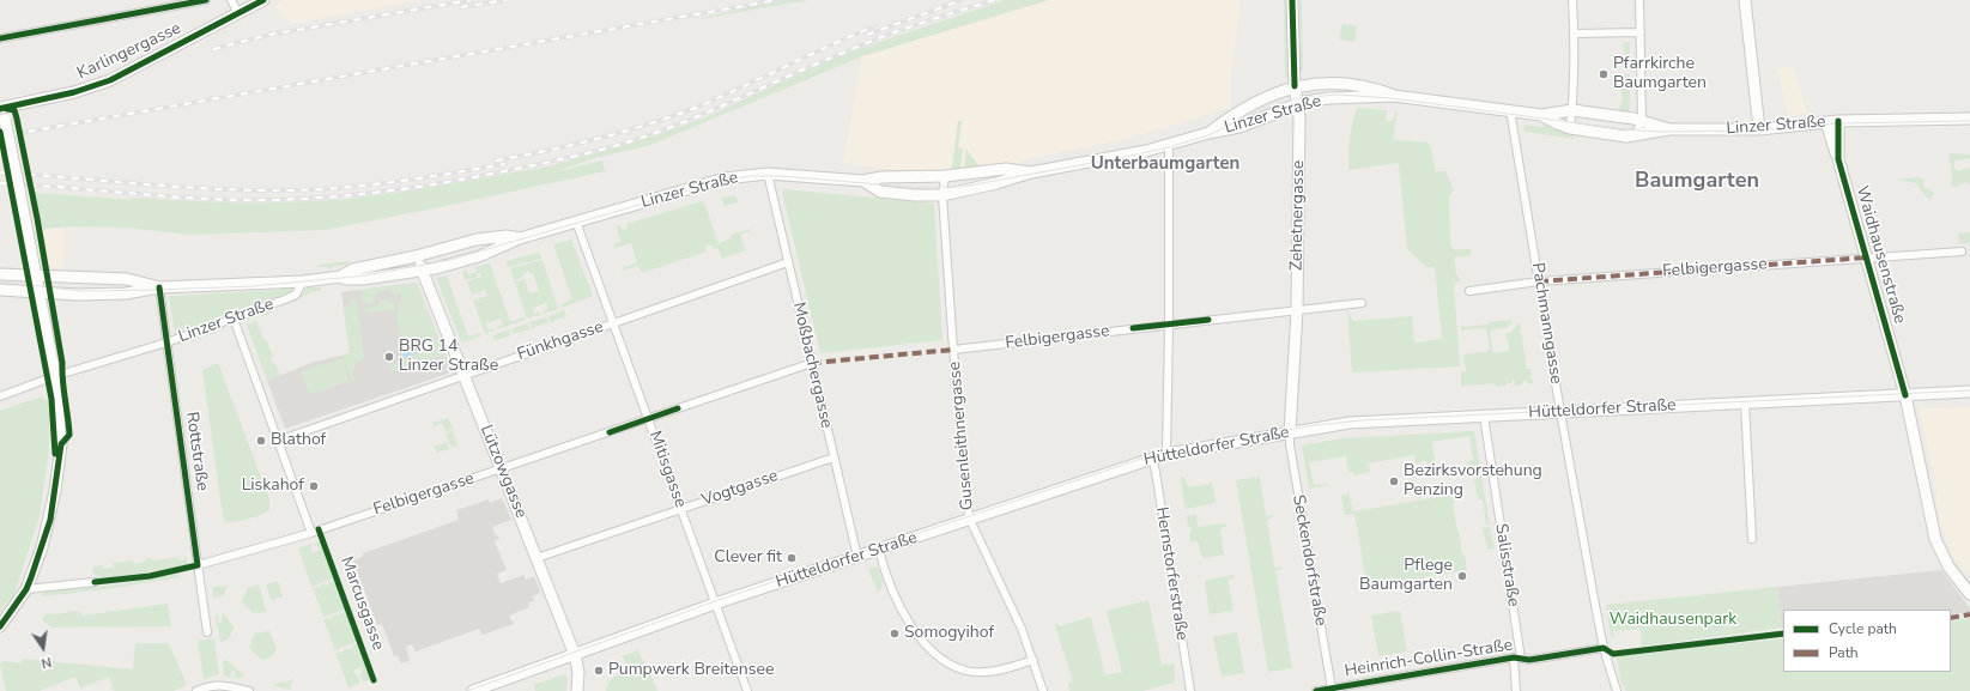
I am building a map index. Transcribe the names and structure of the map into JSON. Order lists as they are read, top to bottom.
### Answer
{
  "streets": {
    "main road": [
      "Karlingergasse",
      "Linzer Straße",
      "Zehetnergasse",
      "Waidhausenstraße",
      "Hütteldorfer Straße",
      "Lützowgasse"
    ],
    "street": [
      "Felbigergasse",
      "Pachmanngasse",
      "Fünkhgasse",
      "Moßbachergasse",
      "Gusenleithnergasse",
      "Rottstraße",
      "Mitisgasse",
      "Vogtgasse",
      "Seckendorfstraße",
      "Salisstraße",
      "Hernstorferstraße",
      "Heinrich-Collin-Straße"
    ],
    "cycle path": ["Marcusgasse"]
  },
  "crossings": [
    ["Linzer Straße", "Zehetnergasse"],
    ["Linzer Straße", "Waidhausenstraße"],
    ["Linzer Straße", "Pachmanngasse"],
    ["Linzer Straße", "Moßbachergasse"],
    ["Linzer Straße", "Gusenleithnergasse"],
    ["Linzer Straße", "Rottstraße"],
    ["Linzer Straße", "Mitisgasse"],
    ["Linzer Straße", "Lützowgasse"],
    ["Zehetnergasse", "Felbigergasse"],
    ["Zehetnergasse", "Hütteldorfer Straße"],
    ["Zehetnergasse", "Seckendorfstraße"],
    ["Waidhausenstraße", "Felbigergasse"],
    ["Waidhausenstraße", "Hütteldorfer Straße"],
    ["Felbigergasse", "Pachmanngasse"],
    ["Felbigergasse", "Moßbachergasse"],
    ["Felbigergasse", "Gusenleithnergasse"],
    ["Felbigergasse", "Rottstraße"],
    ["Felbigergasse", "Mitisgasse"],
    ["Felbigergasse", "Lützowgasse"],
    ["Pachmanngasse", "Hütteldorfer Straße"],
    ["Pachmanngasse", "Heinrich-Collin-Straße"],
    ["Fünkhgasse", "Moßbachergasse"],
    ["Fünkhgasse", "Mitisgasse"],
    ["Fünkhgasse", "Lützowgasse"],
    ["Moßbachergasse", "Hütteldorfer Straße"],
    ["Moßbachergasse", "Vogtgasse"],
    ["Hütteldorfer Straße", "Gusenleithnergasse"],
    ["Hütteldorfer Straße", "Mitisgasse"],
    ["Hütteldorfer Straße", "Lützowgasse"],
    ["Hütteldorfer Straße", "Seckendorfstraße"],
    ["Hütteldorfer Straße", "Salisstraße"],
    ["Hütteldorfer Straße", "Hernstorferstraße"],
    ["Mitisgasse", "Vogtgasse"],
    ["Lützowgasse", "Vogtgasse"],
    ["Seckendorfstraße", "Heinrich-Collin-Straße"],
    ["Salisstraße", "Heinrich-Collin-Straße"]
  ],
  "districts": ["Unterbaumgarten", "Baumgarten"],
  "parks": ["Waidhausenpark"],
  "places": [
    "Pfarrkirche Baumgarten",
    "BRG 14 Linzer Straße",
    "Blathof",
    "Bezirksvorstehung Penzing",
    "Liskahof",
    "Clever fit",
    "Pflege Baumgarten",
    "Somogyihof",
    "Pumpwerk Breitensee"
  ],
  "legend": ["Cycle path", "Path"],
  "north": "bottom"
}
